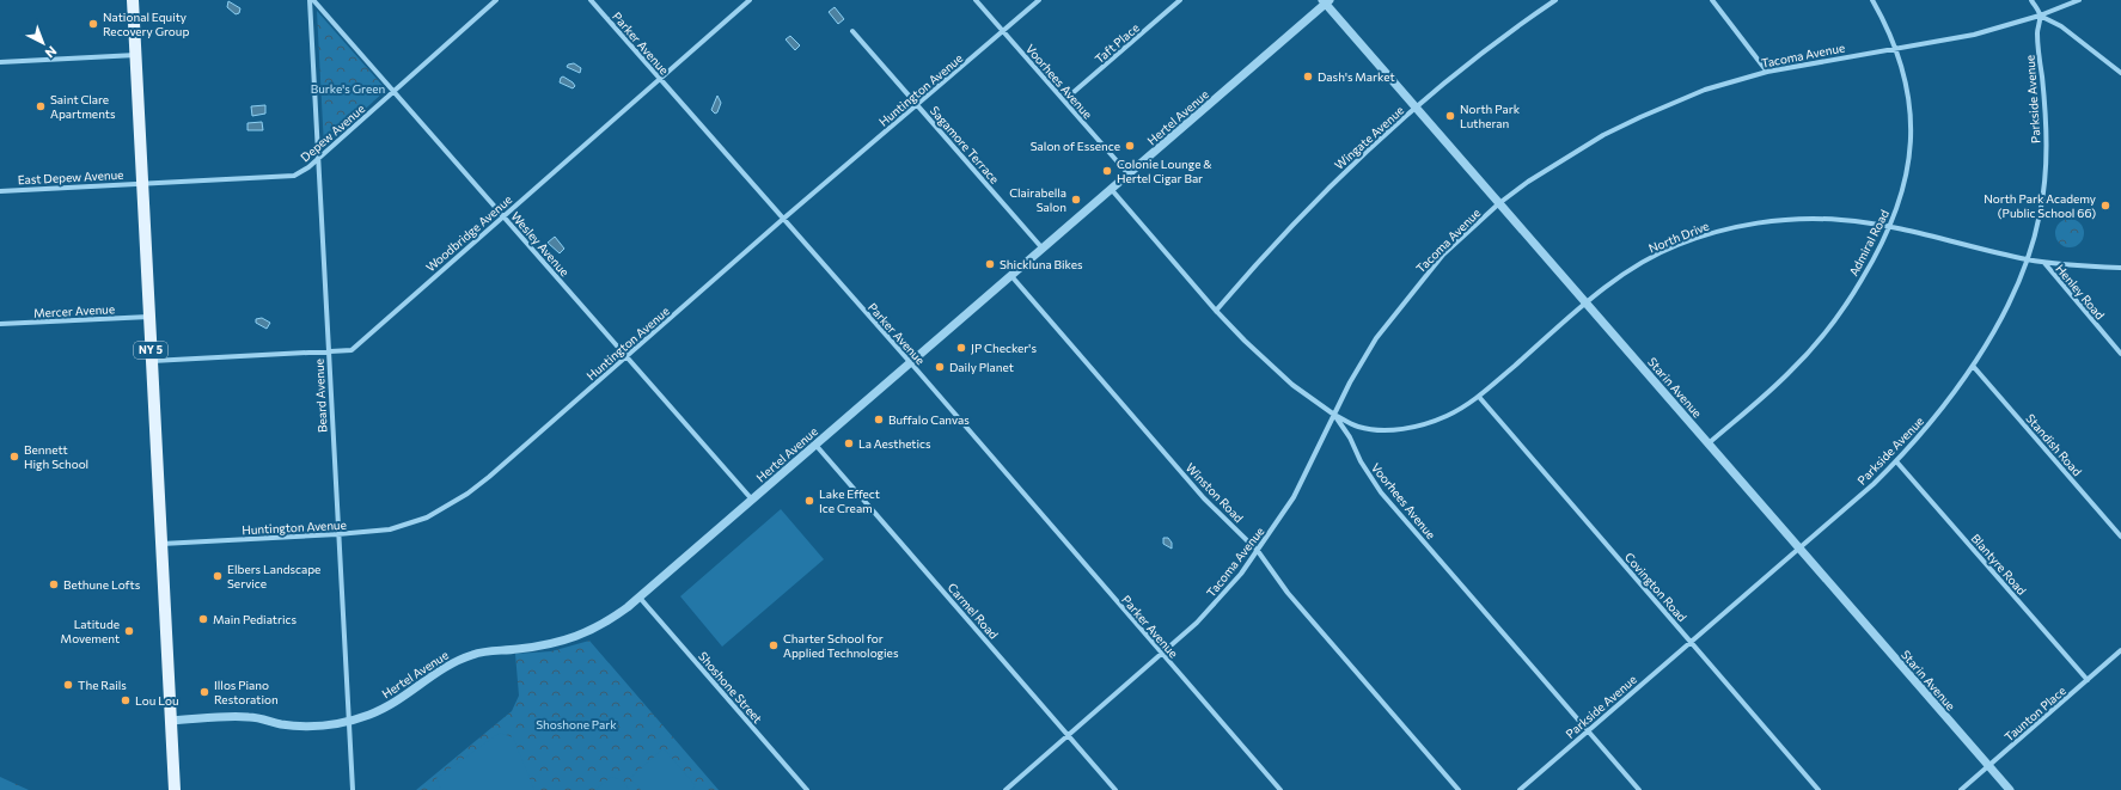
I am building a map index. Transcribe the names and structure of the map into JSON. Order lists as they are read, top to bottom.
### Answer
{
  "streets": {
    "main road": ["NY 5"],
    "street": [
      "Parker Avenue",
      "Taft Place",
      "Tacoma Avenue",
      "Voorhees Avenue",
      "Huntington Avenue",
      "Parkside Avenue",
      "Hertel Avenue",
      "Depew Avenue",
      "Wingate Avenue",
      "Sagamore Terrace",
      "East Depew Avenue",
      "Woodbridge Avenue",
      "North Drive",
      "Admiral Road",
      "Wesley Avenue",
      "Henley Road",
      "Mercer Avenue",
      "Starin Avenue",
      "Beard Avenue",
      "Standish Road",
      "Winston Road",
      "Blantyre Road",
      "Covington Road",
      "Carmel Road",
      "Shoshone Street",
      "Taunton Place"
    ]
  },
  "crossings": [
    ["Parker Avenue", "Tacoma Avenue"],
    ["Parker Avenue", "Huntington Avenue"],
    ["Parker Avenue", "Hertel Avenue"],
    ["Parker Avenue", "Woodbridge Avenue"],
    ["Taft Place", "Voorhees Avenue"],
    ["Tacoma Avenue", "Voorhees Avenue"],
    ["Tacoma Avenue", "Parkside Avenue"],
    ["Tacoma Avenue", "North Drive"],
    ["Tacoma Avenue", "Admiral Road"],
    ["Tacoma Avenue", "Starin Avenue"],
    ["Tacoma Avenue", "Winston Road"],
    ["Tacoma Avenue", "Carmel Road"],
    ["Voorhees Avenue", "Huntington Avenue"],
    ["Voorhees Avenue", "Parkside Avenue"],
    ["Voorhees Avenue", "Hertel Avenue"],
    ["Voorhees Avenue", "Wingate Avenue"],
    ["Voorhees Avenue", "North Drive"],
    ["Huntington Avenue", "Sagamore Terrace"],
    ["Huntington Avenue", "Wesley Avenue"],
    ["Huntington Avenue", "NY 5"],
    ["Huntington Avenue", "Beard Avenue"],
    ["Parkside Avenue", "North Drive"],
    ["Parkside Avenue", "Starin Avenue"],
    ["Parkside Avenue", "Standish Road"],
    ["Parkside Avenue", "Blantyre Road"],
    ["Parkside Avenue", "Covington Road"],
    ["Hertel Avenue", "Sagamore Terrace"],
    ["Hertel Avenue", "Wesley Avenue"],
    ["Hertel Avenue", "NY 5"],
    ["Hertel Avenue", "Starin Avenue"],
    ["Hertel Avenue", "Beard Avenue"],
    ["Hertel Avenue", "Winston Road"],
    ["Hertel Avenue", "Carmel Road"],
    ["Hertel Avenue", "Shoshone Street"],
    ["Depew Avenue", "East Depew Avenue"],
    ["Depew Avenue", "Wesley Avenue"],
    ["Depew Avenue", "NY 5"],
    ["Depew Avenue", "Beard Avenue"],
    ["Wingate Avenue", "Starin Avenue"],
    ["East Depew Avenue", "NY 5"],
    ["Woodbridge Avenue", "Wesley Avenue"],
    ["Woodbridge Avenue", "NY 5"],
    ["Woodbridge Avenue", "Beard Avenue"],
    ["North Drive", "Admiral Road"],
    ["North Drive", "Henley Road"],
    ["North Drive", "Starin Avenue"],
    ["North Drive", "Covington Road"],
    ["Admiral Road", "Starin Avenue"],
    ["Mercer Avenue", "NY 5"],
    ["Starin Avenue", "Taunton Place"],
    ["Blantyre Road", "Taunton Place"]
  ],
  "parks": ["Burke's Green", "Shoshone Park"],
  "places": [
    "National Equity Recovery Group",
    "Dash's Market",
    "Saint Clare Apartments",
    "North Park Lutheran",
    "Salon of Essence",
    "Colonie Lounge & Hertel Cigar Bar",
    "Clairabella Salon",
    "North Park Academy (Public School 66)",
    "Shickluna Bikes",
    "JP Checker's",
    "Daily Planet",
    "Buffalo Canvas",
    "La Aesthetics",
    "Bennett High School",
    "Lake Effect Ice Cream",
    "Elbers Landscape Service",
    "Bethune Lofts",
    "Main Pediatrics",
    "Latitude Movement",
    "Charter School for Applied Technologies",
    "The Rails",
    "Illos Piano Restoration",
    "Lou Lou"
  ],
  "north": "bottom right"
}
